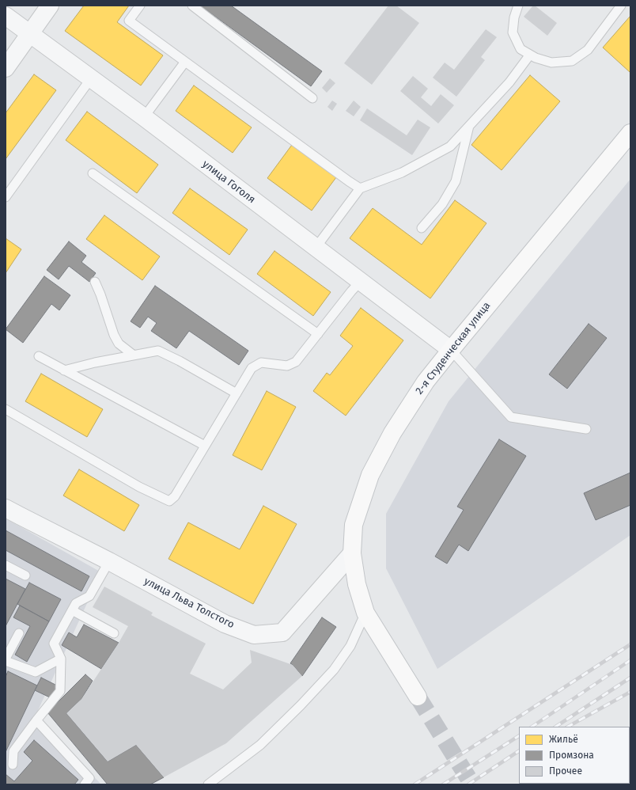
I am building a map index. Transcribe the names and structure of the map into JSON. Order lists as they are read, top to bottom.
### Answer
{
  "streets": {
    "main road": ["2-я Студенческая улица"],
    "street": ["улица Гоголя", "улица Льва Толстого"]
  },
  "crossings": [
    ["улица Гоголя", "2-я Студенческая улица"],
    ["2-я Студенческая улица", "улица Льва Толстого"]
  ],
  "legend": ["Жильё", "Промзона", "Прочее"]
}
